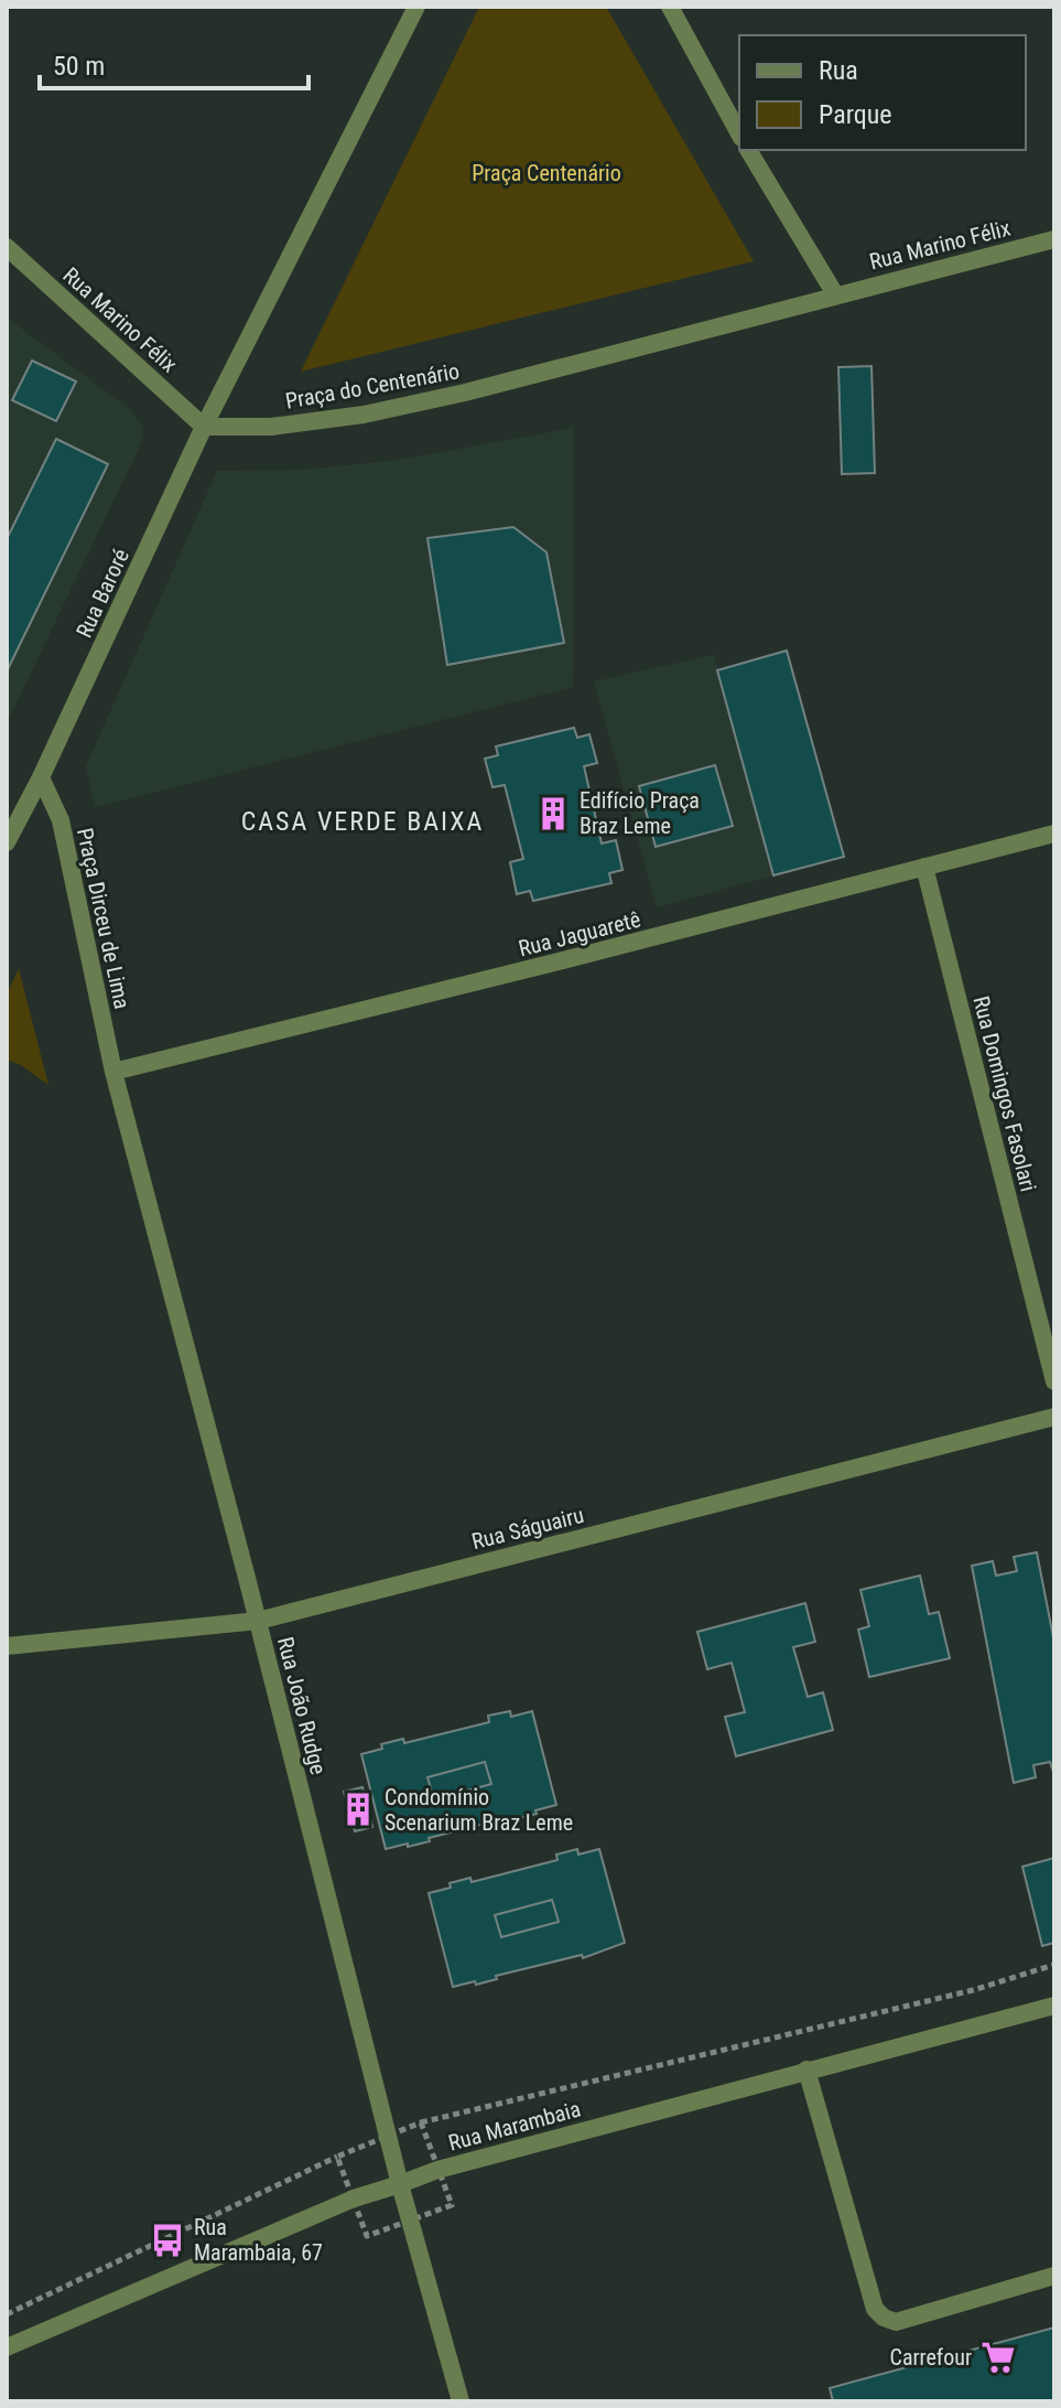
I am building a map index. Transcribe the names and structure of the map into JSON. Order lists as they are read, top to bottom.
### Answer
{
  "streets": {
    "street": [
      "Rua Marino Félix",
      "Praça do Centenário",
      "Rua Baroré",
      "Praça Dirceu de Lima",
      "Rua Jaguaretê",
      "Rua Domingos Fasolari",
      "Rua Ságuairu",
      "Rua João Rudge",
      "Rua Marambaia"
    ]
  },
  "crossings": [
    ["Rua Marino Félix", "Praça do Centenário"],
    ["Rua Marino Félix", "Rua Baroré"],
    ["Praça do Centenário", "Rua Baroré"],
    ["Rua Baroré", "Praça Dirceu de Lima"],
    ["Praça Dirceu de Lima", "Rua Jaguaretê"],
    ["Praça Dirceu de Lima", "Rua João Rudge"],
    ["Rua Jaguaretê", "Rua Domingos Fasolari"],
    ["Rua Jaguaretê", "Rua João Rudge"],
    ["Rua Ságuairu", "Rua João Rudge"],
    ["Rua João Rudge", "Rua Marambaia"]
  ],
  "districts": ["CASA VERDE BAIXA"],
  "parks": ["Praça Centenário"],
  "places": {
    "building": ["Edifício Praça Braz Leme", "Condomínio Scenarium Braz Leme"],
    "bus stop": ["Rua Marambaia, 67"],
    "supermarket": ["Carrefour"]
  },
  "legend": ["Rua", "Parque"],
  "scale_bar": "50 m"
}
